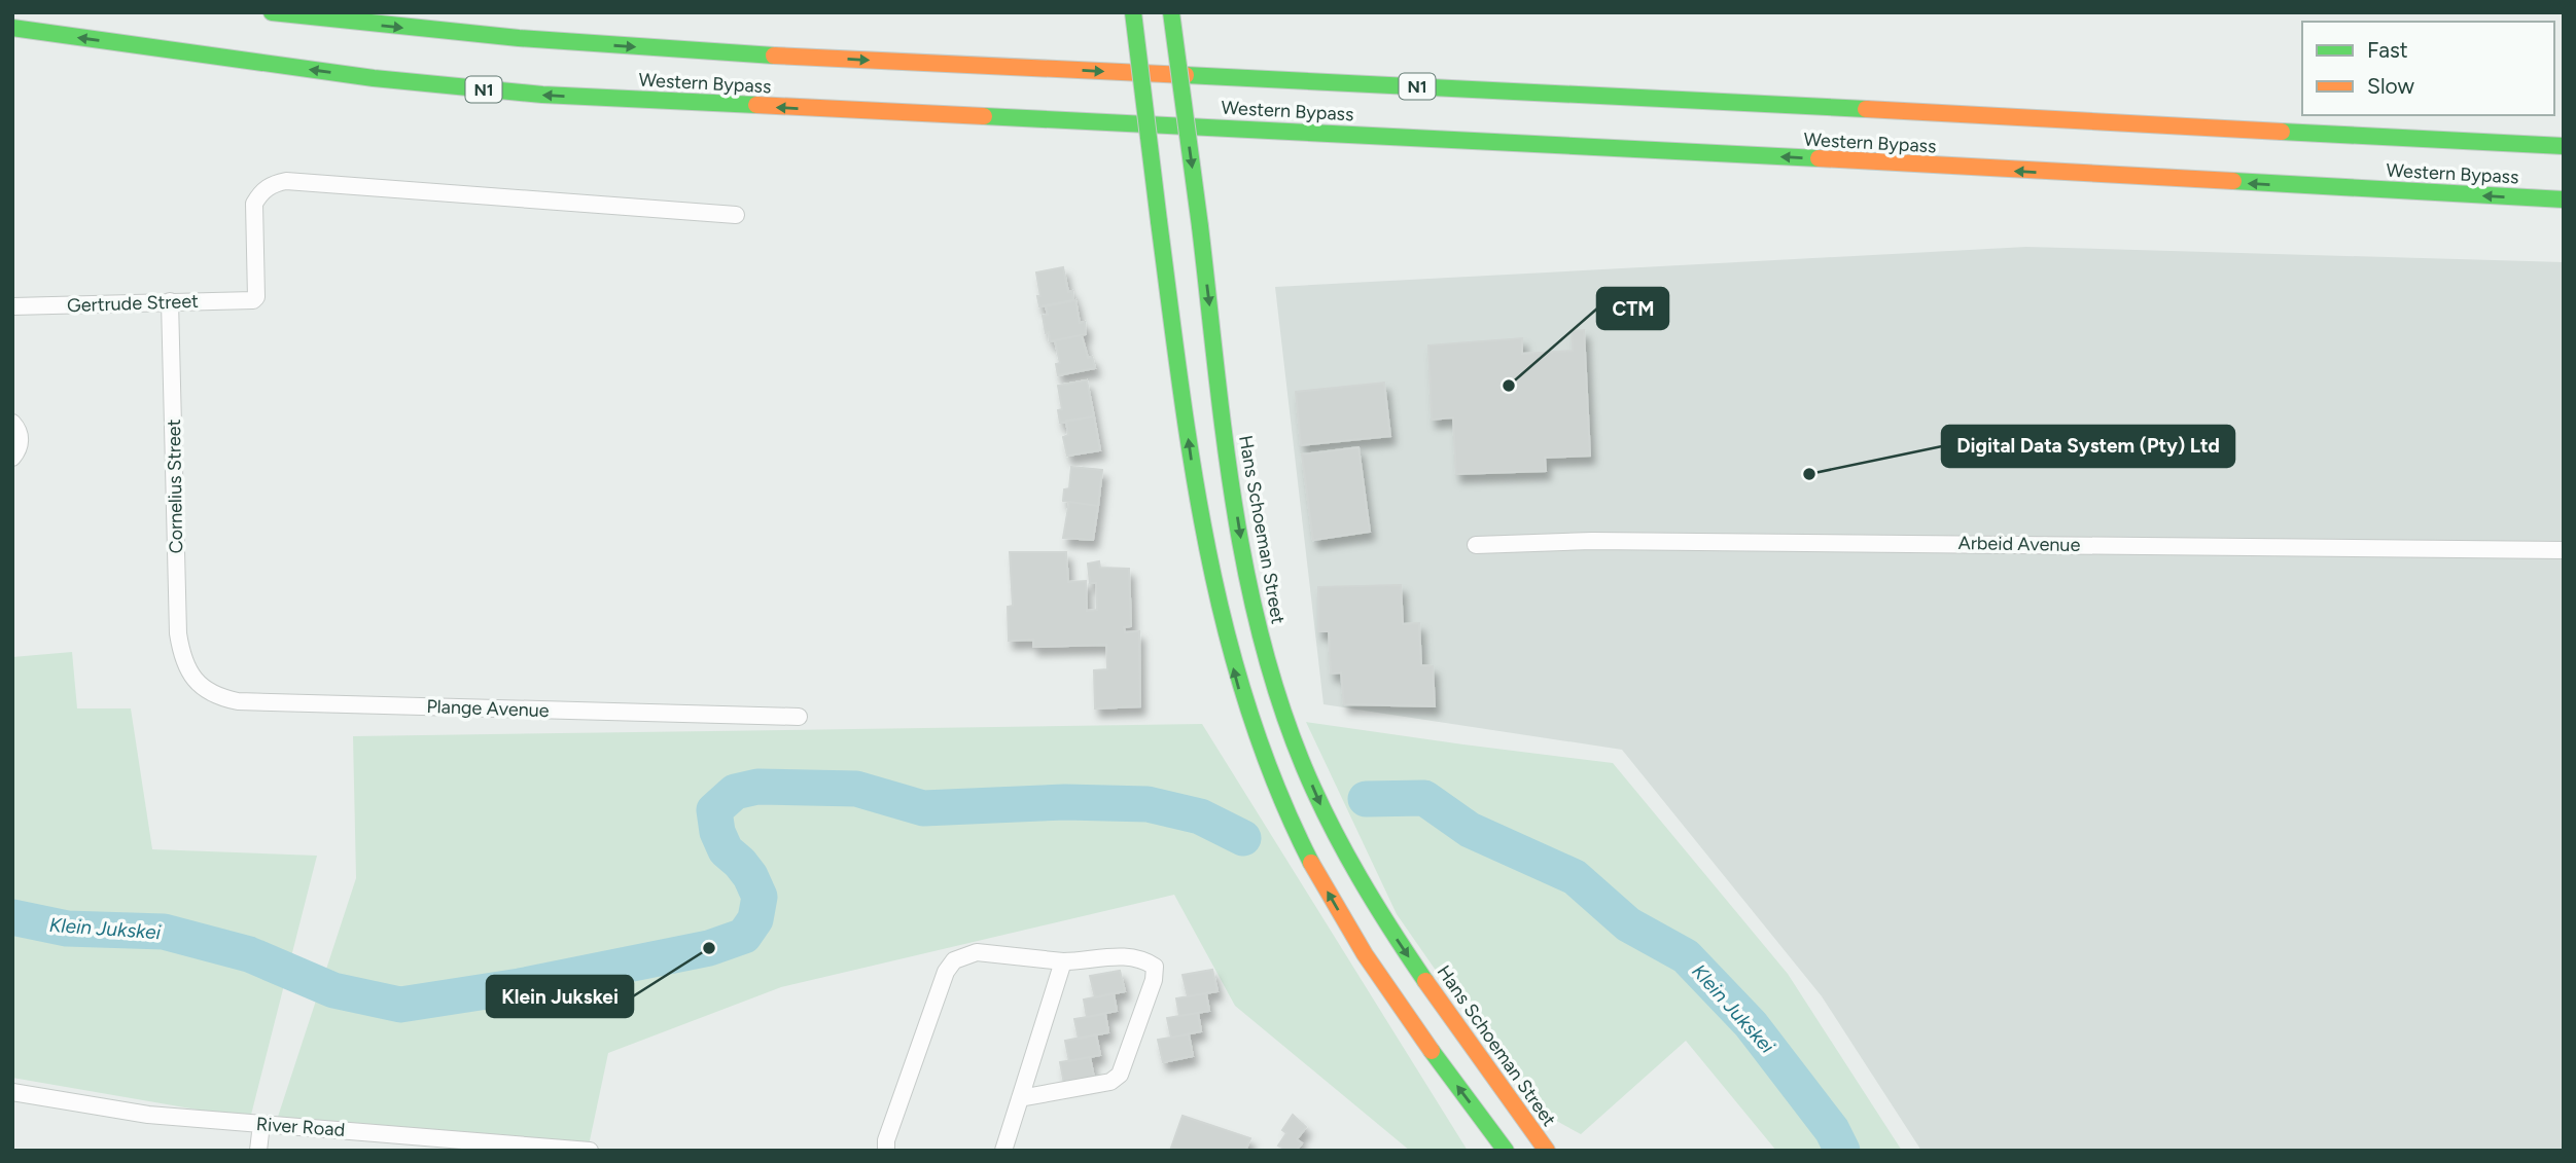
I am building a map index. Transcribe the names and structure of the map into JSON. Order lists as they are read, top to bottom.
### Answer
{
  "streets": {
    "main road": ["Western Bypass", "N1", "Hans Schoeman Street"],
    "street": [
      "Gertrude Street",
      "Cornelius Street",
      "Arbeid Avenue",
      "Plange Avenue",
      "River Road"
    ]
  },
  "crossings": [
    ["Gertrude Street", "Cornelius Street"],
    ["Cornelius Street", "Plange Avenue"]
  ],
  "water": ["Klein Jukskei"],
  "places": ["CTM", "Digital Data System (Pty) Ltd", "Klein Jukskei"],
  "legend": ["Fast", "Slow"]
}
